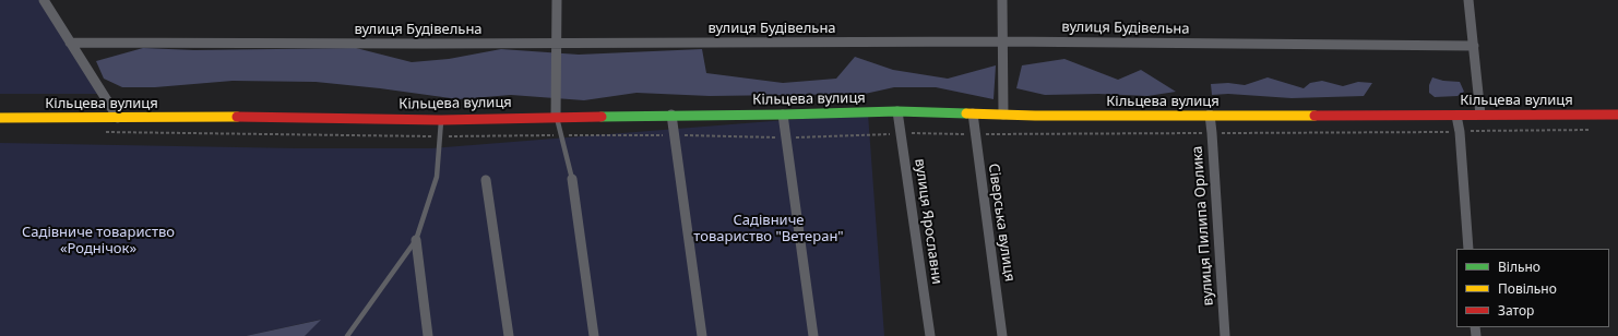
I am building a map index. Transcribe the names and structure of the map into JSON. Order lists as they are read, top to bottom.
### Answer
{
  "streets": {
    "main road": ["Кільцева вулиця"],
    "street": [
      "вулиця Будівельна",
      "вулиця Ярославни",
      "Сіверська вулиця",
      "вулиця Пилипа Орлика"
    ]
  },
  "crossings": [
    ["Кільцева вулиця", "вулиця Ярославни"],
    ["Кільцева вулиця", "Сіверська вулиця"],
    ["Кільцева вулиця", "вулиця Пилипа Орлика"]
  ],
  "parks": ["Садівниче товариство \"Ветеран\"", "Садівниче товариство «Роднічок»"],
  "legend": ["Вільно", "Повільно", "Затор"]
}
